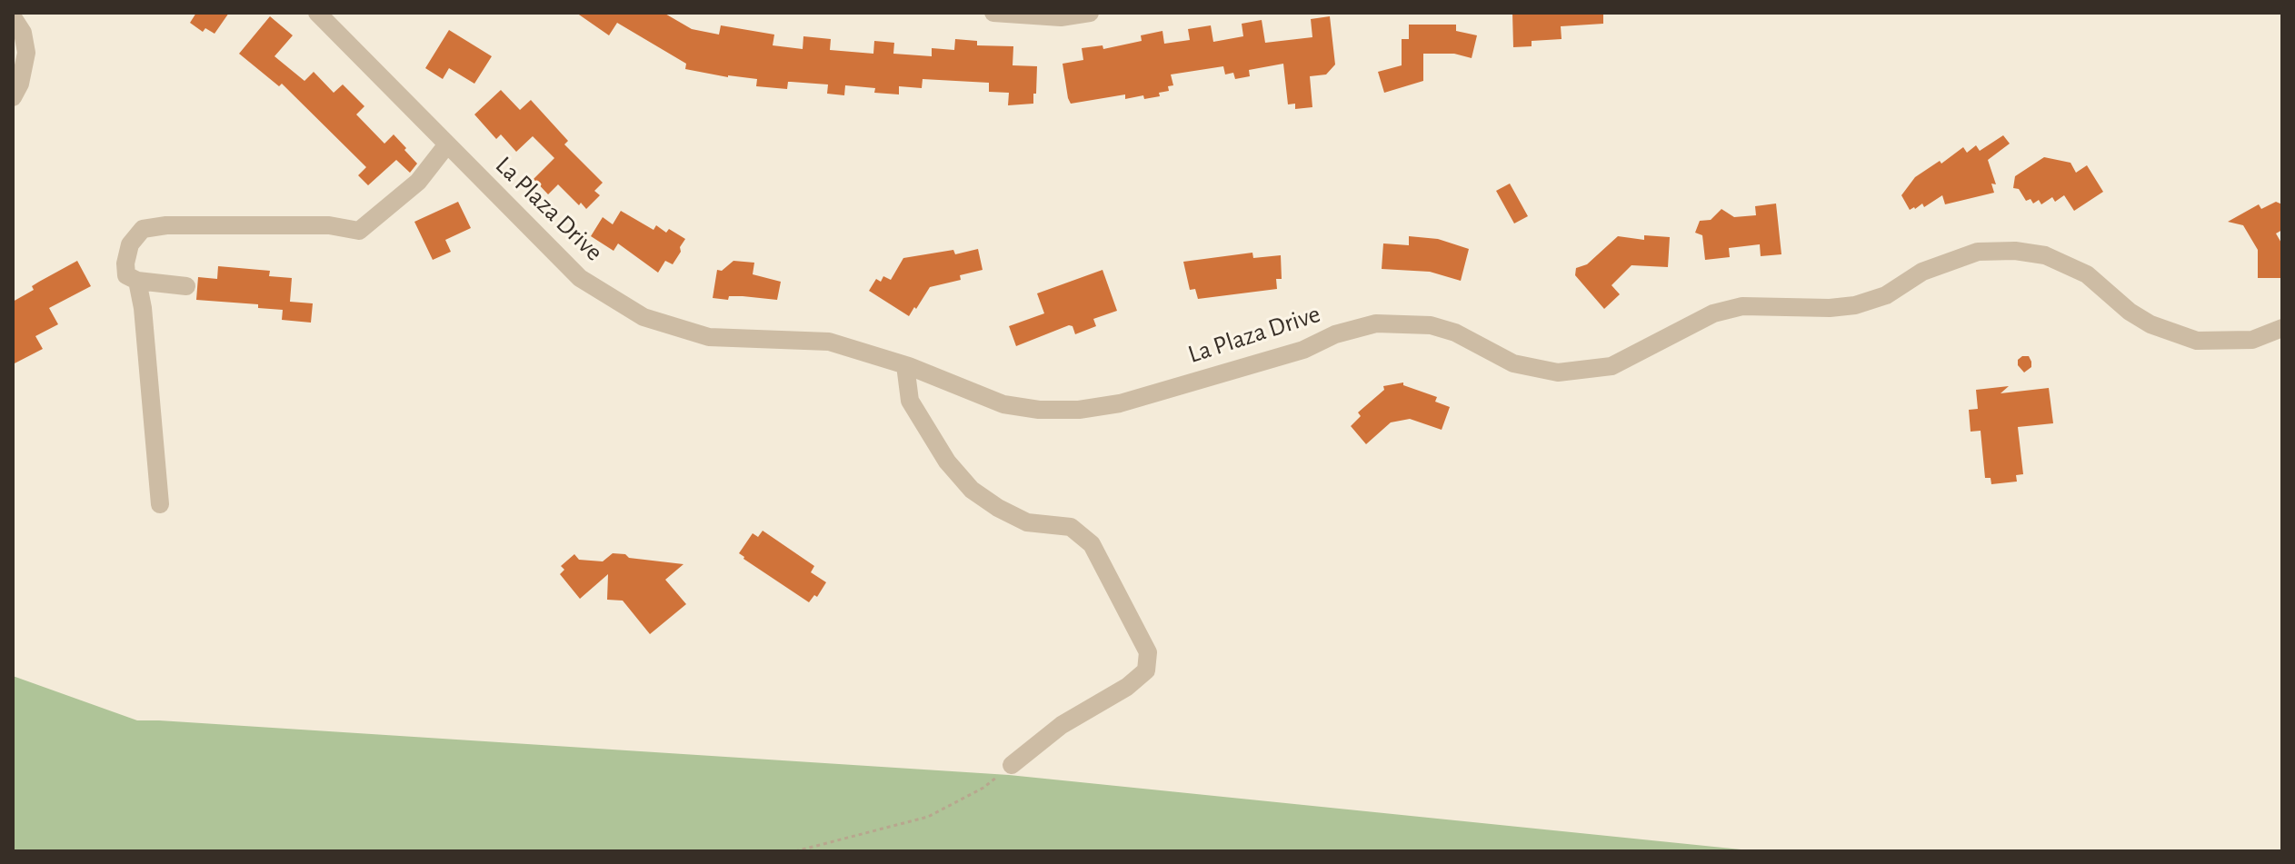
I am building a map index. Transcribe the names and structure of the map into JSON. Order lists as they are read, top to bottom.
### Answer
{
  "streets": {
    "street": ["La Plaza Drive"]
  }
}
